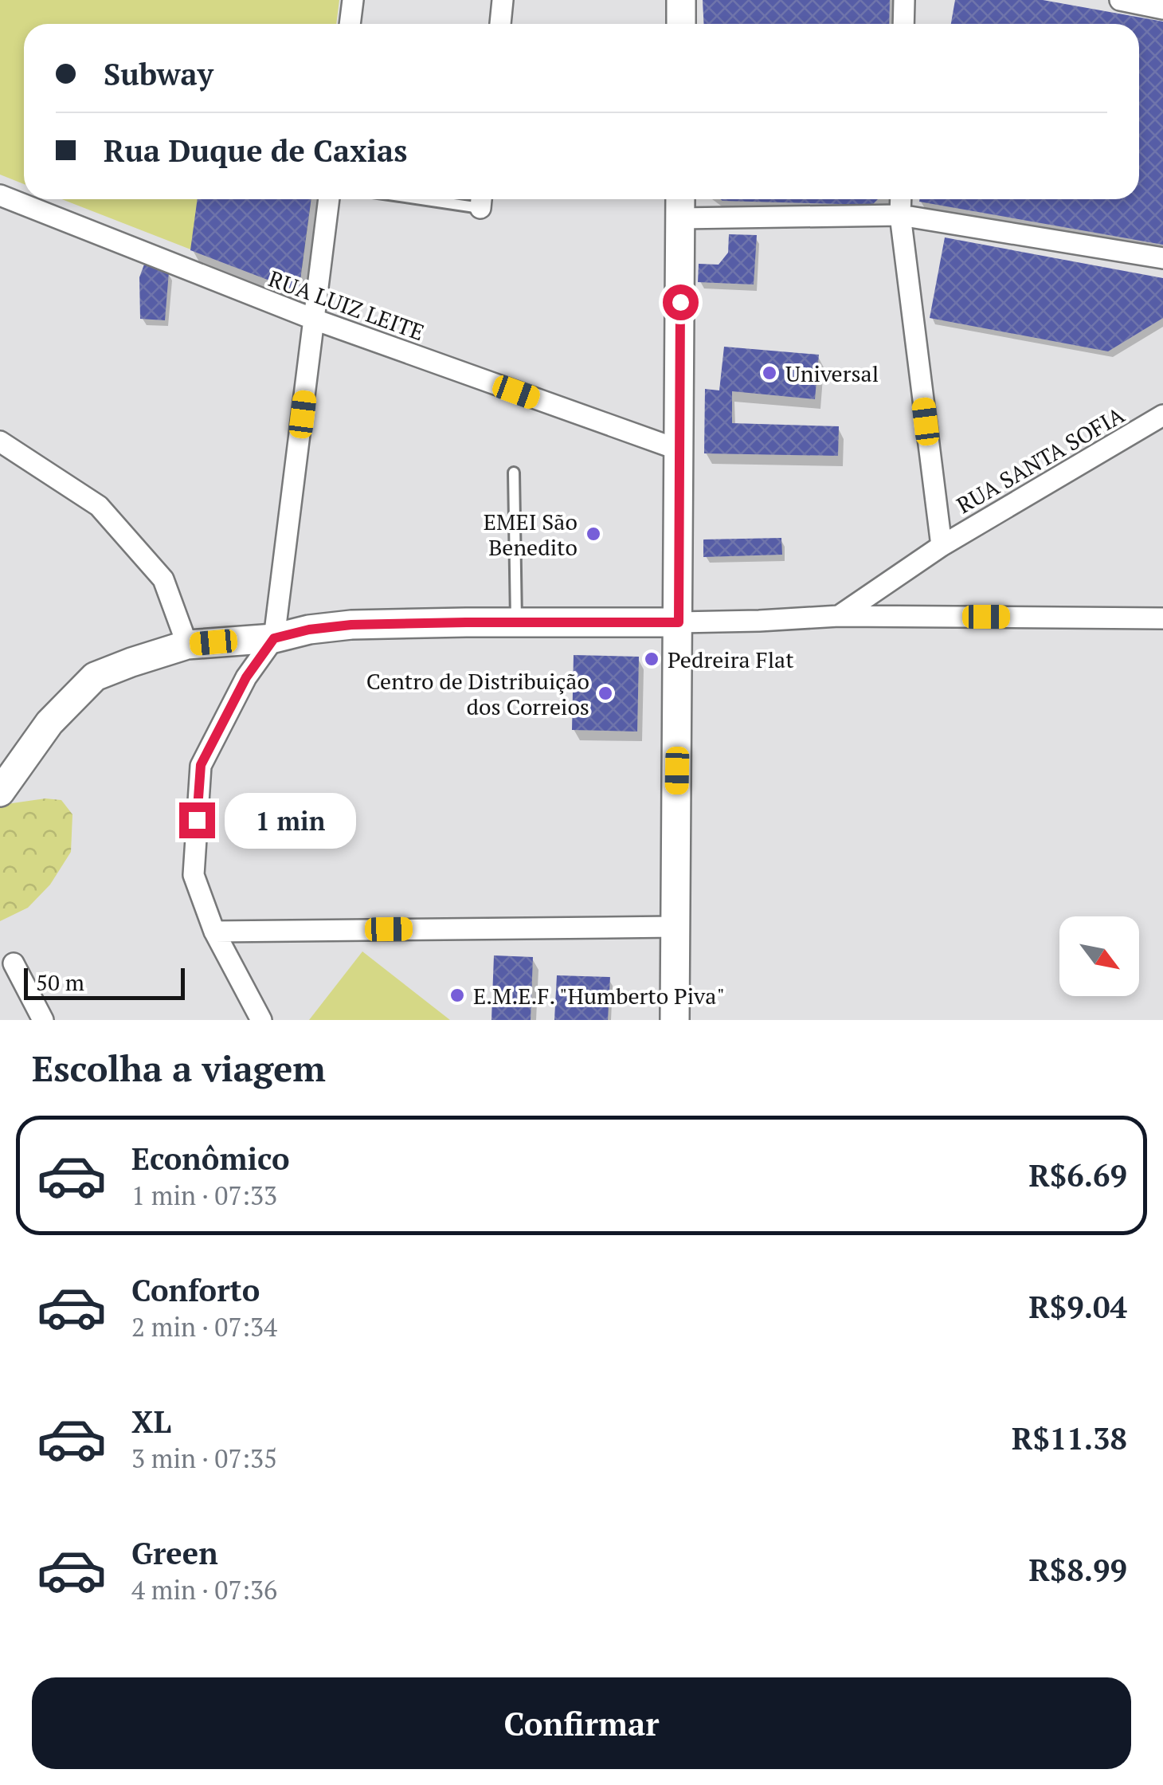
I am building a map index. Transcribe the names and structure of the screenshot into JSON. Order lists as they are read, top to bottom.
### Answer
{
  "streets": {
    "street": ["RUA LUIZ LEITE", "RUA SANTA SOFIA"]
  },
  "places": [
    "Universal",
    "EMEI São Benedito",
    "Pedreira Flat",
    "Centro de Distribuição dos Correios",
    "E.M.E.F. \"Humberto Piva\""
  ],
  "scale_bar": "50 m",
  "north": "bottom right",
  "page": {
    "banner": ["Subway", "Rua Duque de Caxias"],
    "bubble": "1 min",
    "scale": "50 m",
    "heading": "Escolha a viagem",
    "list": [
      {
        "name": "Econômico",
        "note": "1 min · 07:33",
        "value": "R$6.69"
      },
      {
        "name": "Conforto",
        "note": "2 min · 07:34",
        "value": "R$9.04"
      },
      {
        "name": "XL",
        "note": "3 min · 07:35",
        "value": "R$11.38"
      },
      {
        "name": "Green",
        "note": "4 min · 07:36",
        "value": "R$8.99"
      }
    ],
    "buttons": "Confirmar"
  }
}
